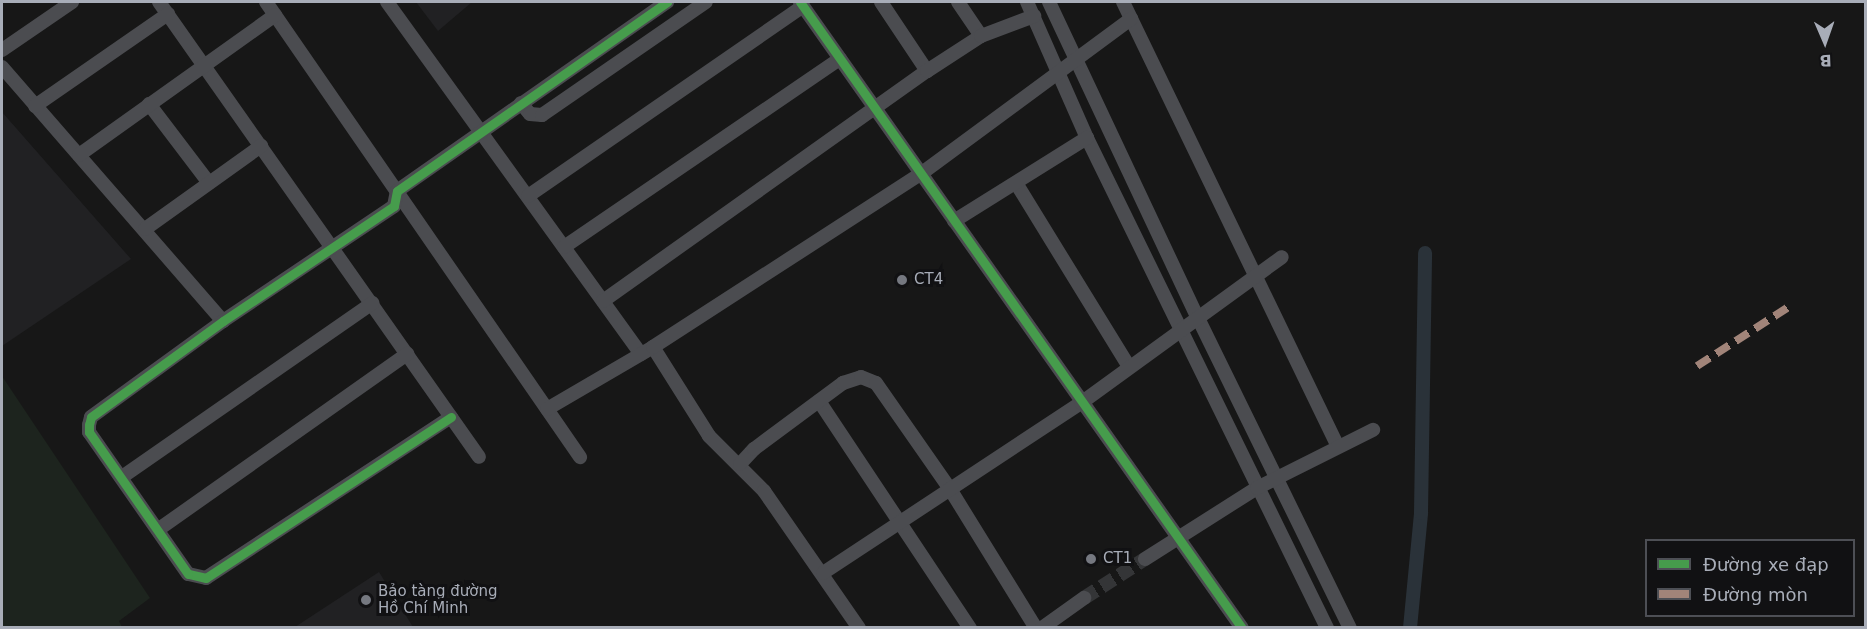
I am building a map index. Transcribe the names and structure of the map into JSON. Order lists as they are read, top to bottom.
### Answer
{
  "places": ["CT4", "CT1", "Bảo tàng đường Hồ Chí Minh"],
  "legend": ["Đường xe đạp", "Đường mòn"],
  "north": "bottom"
}
